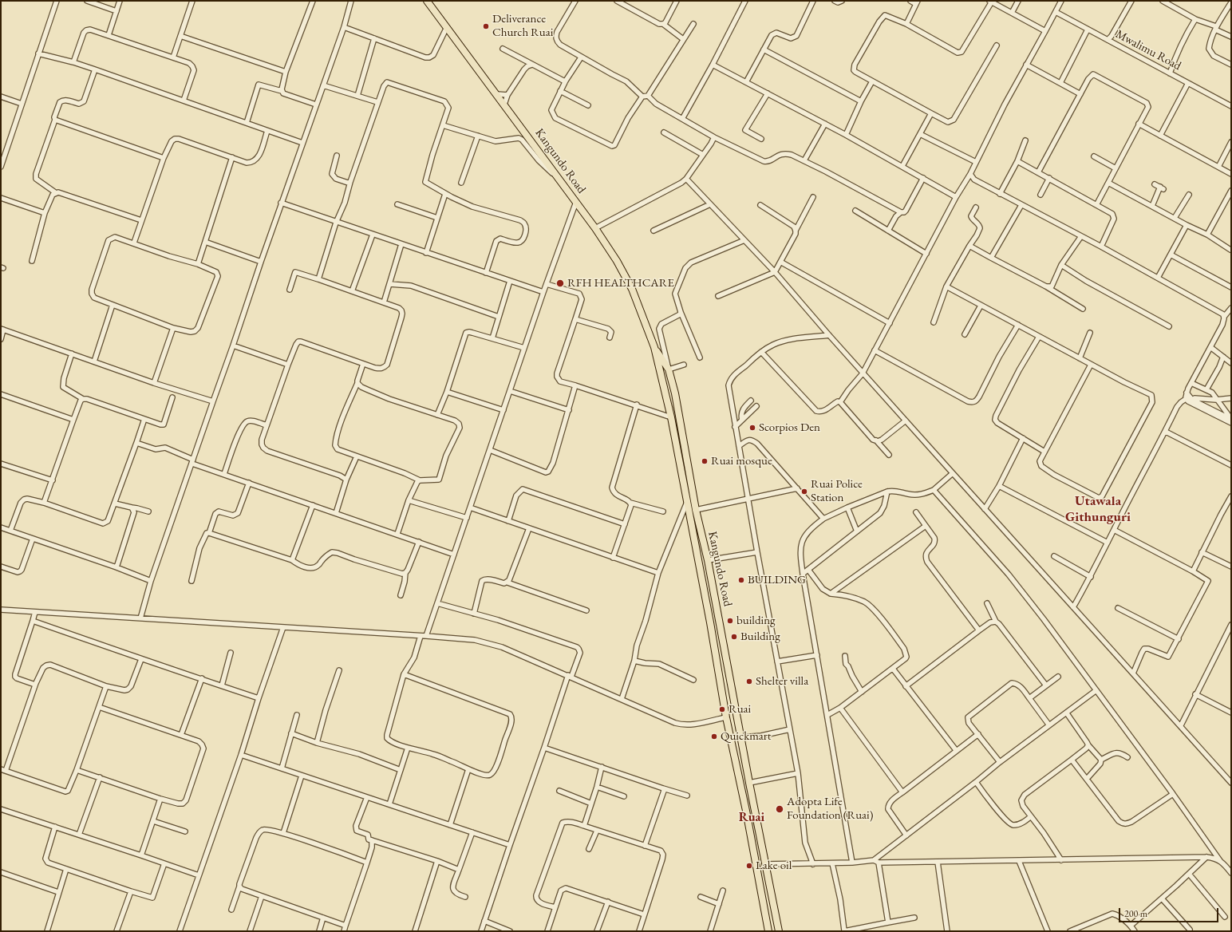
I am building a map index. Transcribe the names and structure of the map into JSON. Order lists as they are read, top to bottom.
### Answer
{
  "streets": {
    "highway": ["Kangundo Road"],
    "street": ["Mwalimu Road"]
  },
  "districts": ["Utawala Githunguri", "Ruai"],
  "places": [
    "Deliverance Church Ruai",
    "RFH HEALTHCARE",
    "Scorpios Den",
    "Ruai mosque",
    "Ruai Police Station",
    "BUILDING",
    "building",
    "Building",
    "Shelter villa",
    "Ruai",
    "Quickmart",
    "Adopta Life Foundation (Ruai)",
    "Lake oil"
  ],
  "scale_bar": "200 m"
}
